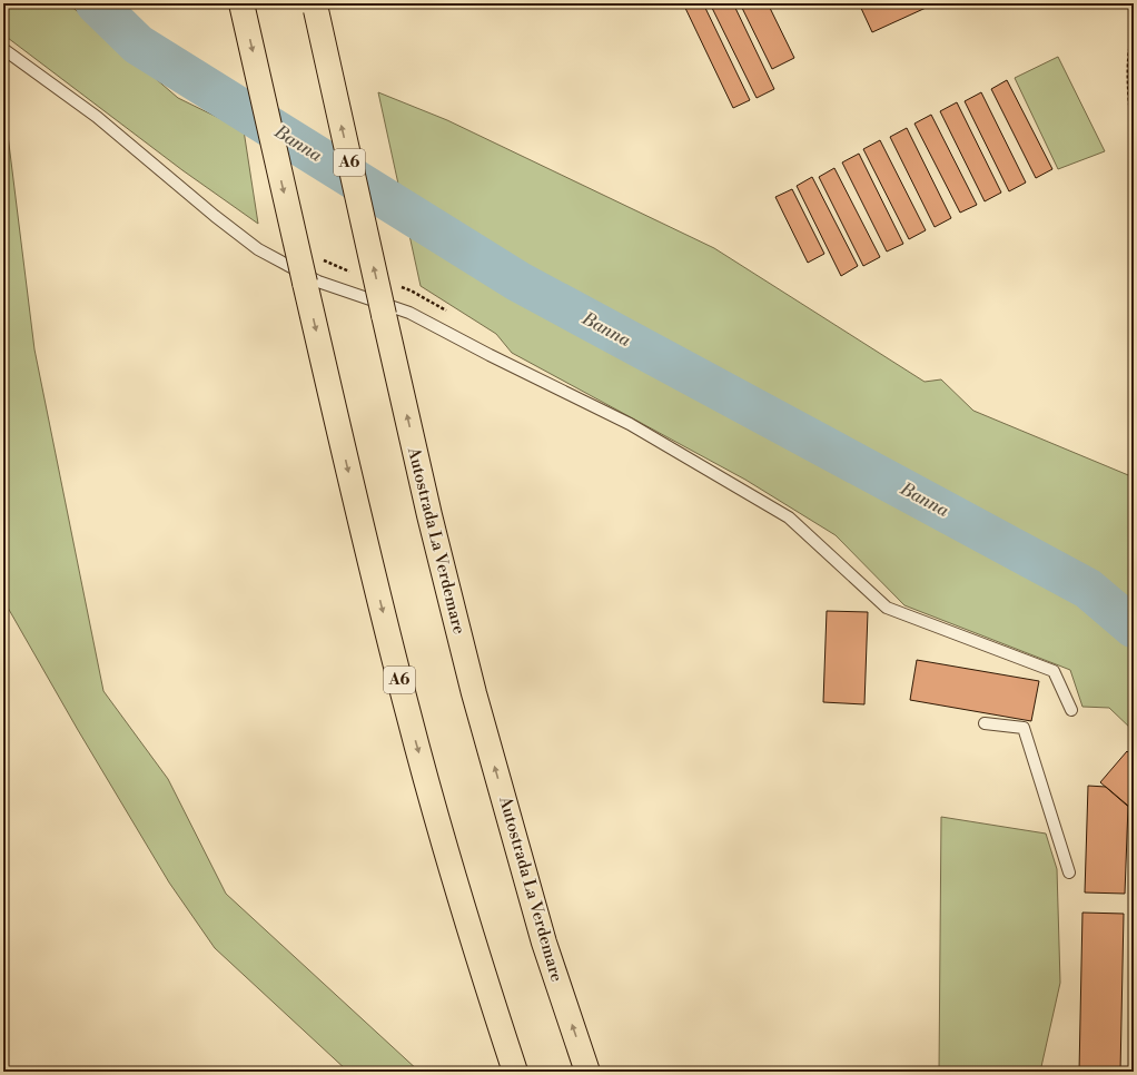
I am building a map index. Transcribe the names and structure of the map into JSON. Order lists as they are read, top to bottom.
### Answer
{
  "streets": {
    "highway": ["A6", "Autostrada La Verdemare"]
  },
  "water": ["Banna"]
}
